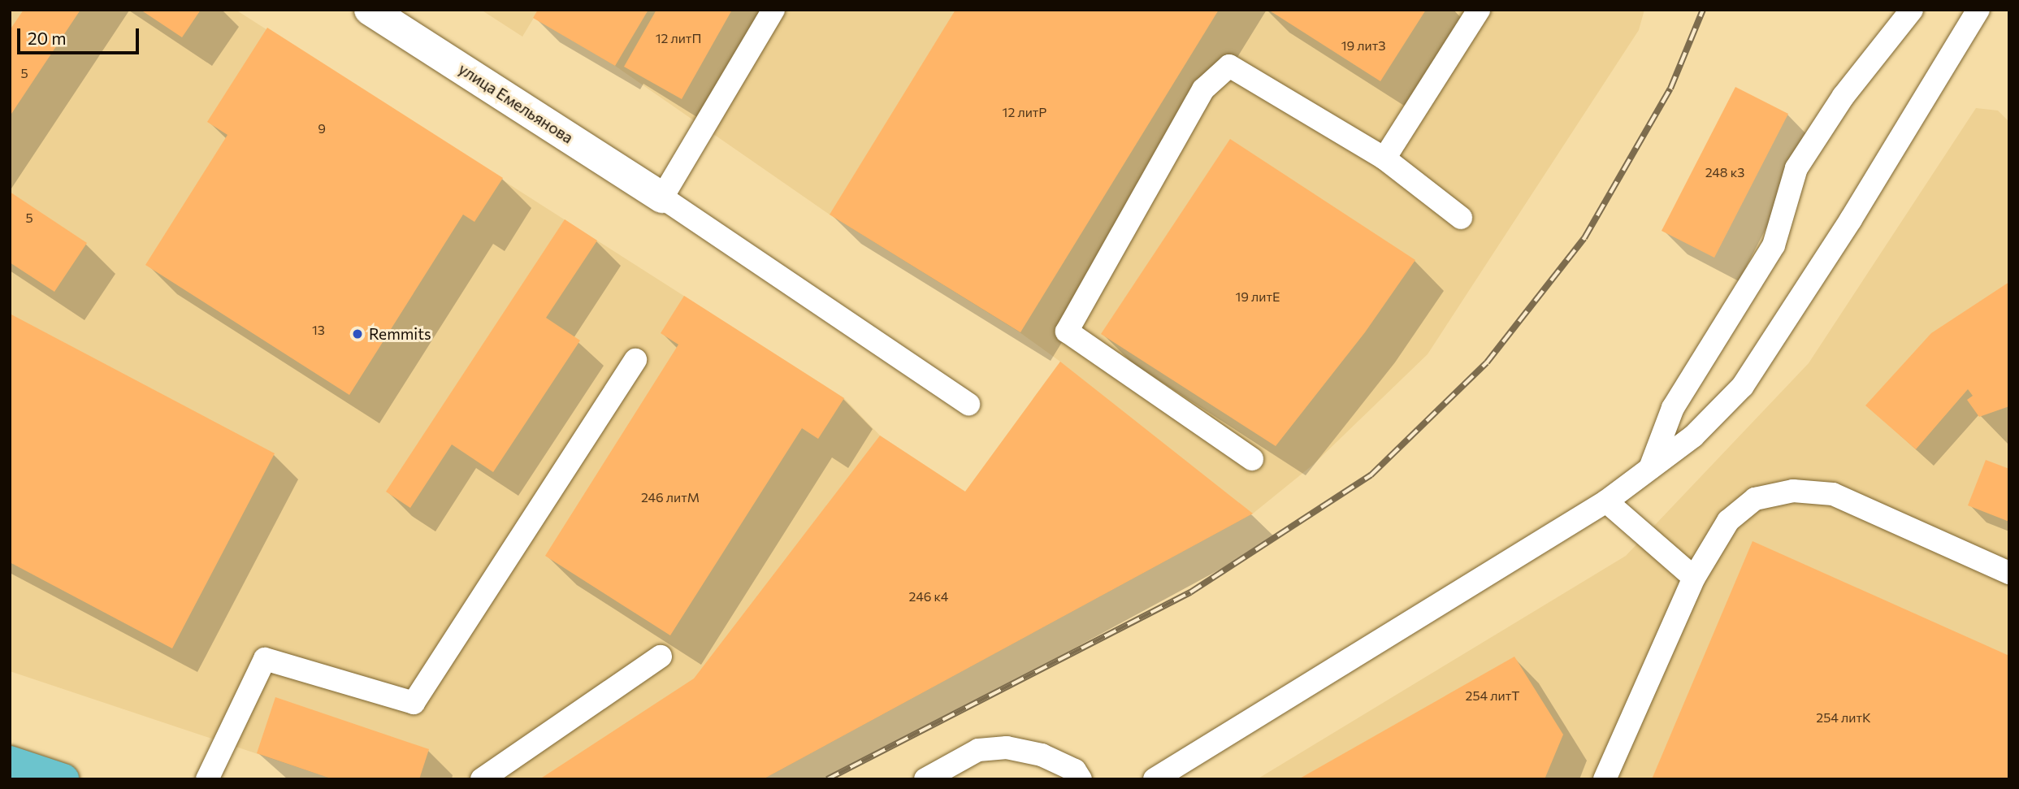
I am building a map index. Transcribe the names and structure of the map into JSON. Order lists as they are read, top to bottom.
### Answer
{
  "streets": {
    "street": ["улица Емельянова"]
  },
  "places": ["Remmits"],
  "house_numbers": [
    "12 литП",
    "19 литЗ",
    "5",
    "12 литР",
    "9",
    "248 к3",
    "5",
    "19 литЕ",
    "13",
    "246 литМ",
    "246 к4",
    "254 литТ",
    "254 литК"
  ],
  "scale_bar": "20 m"
}
